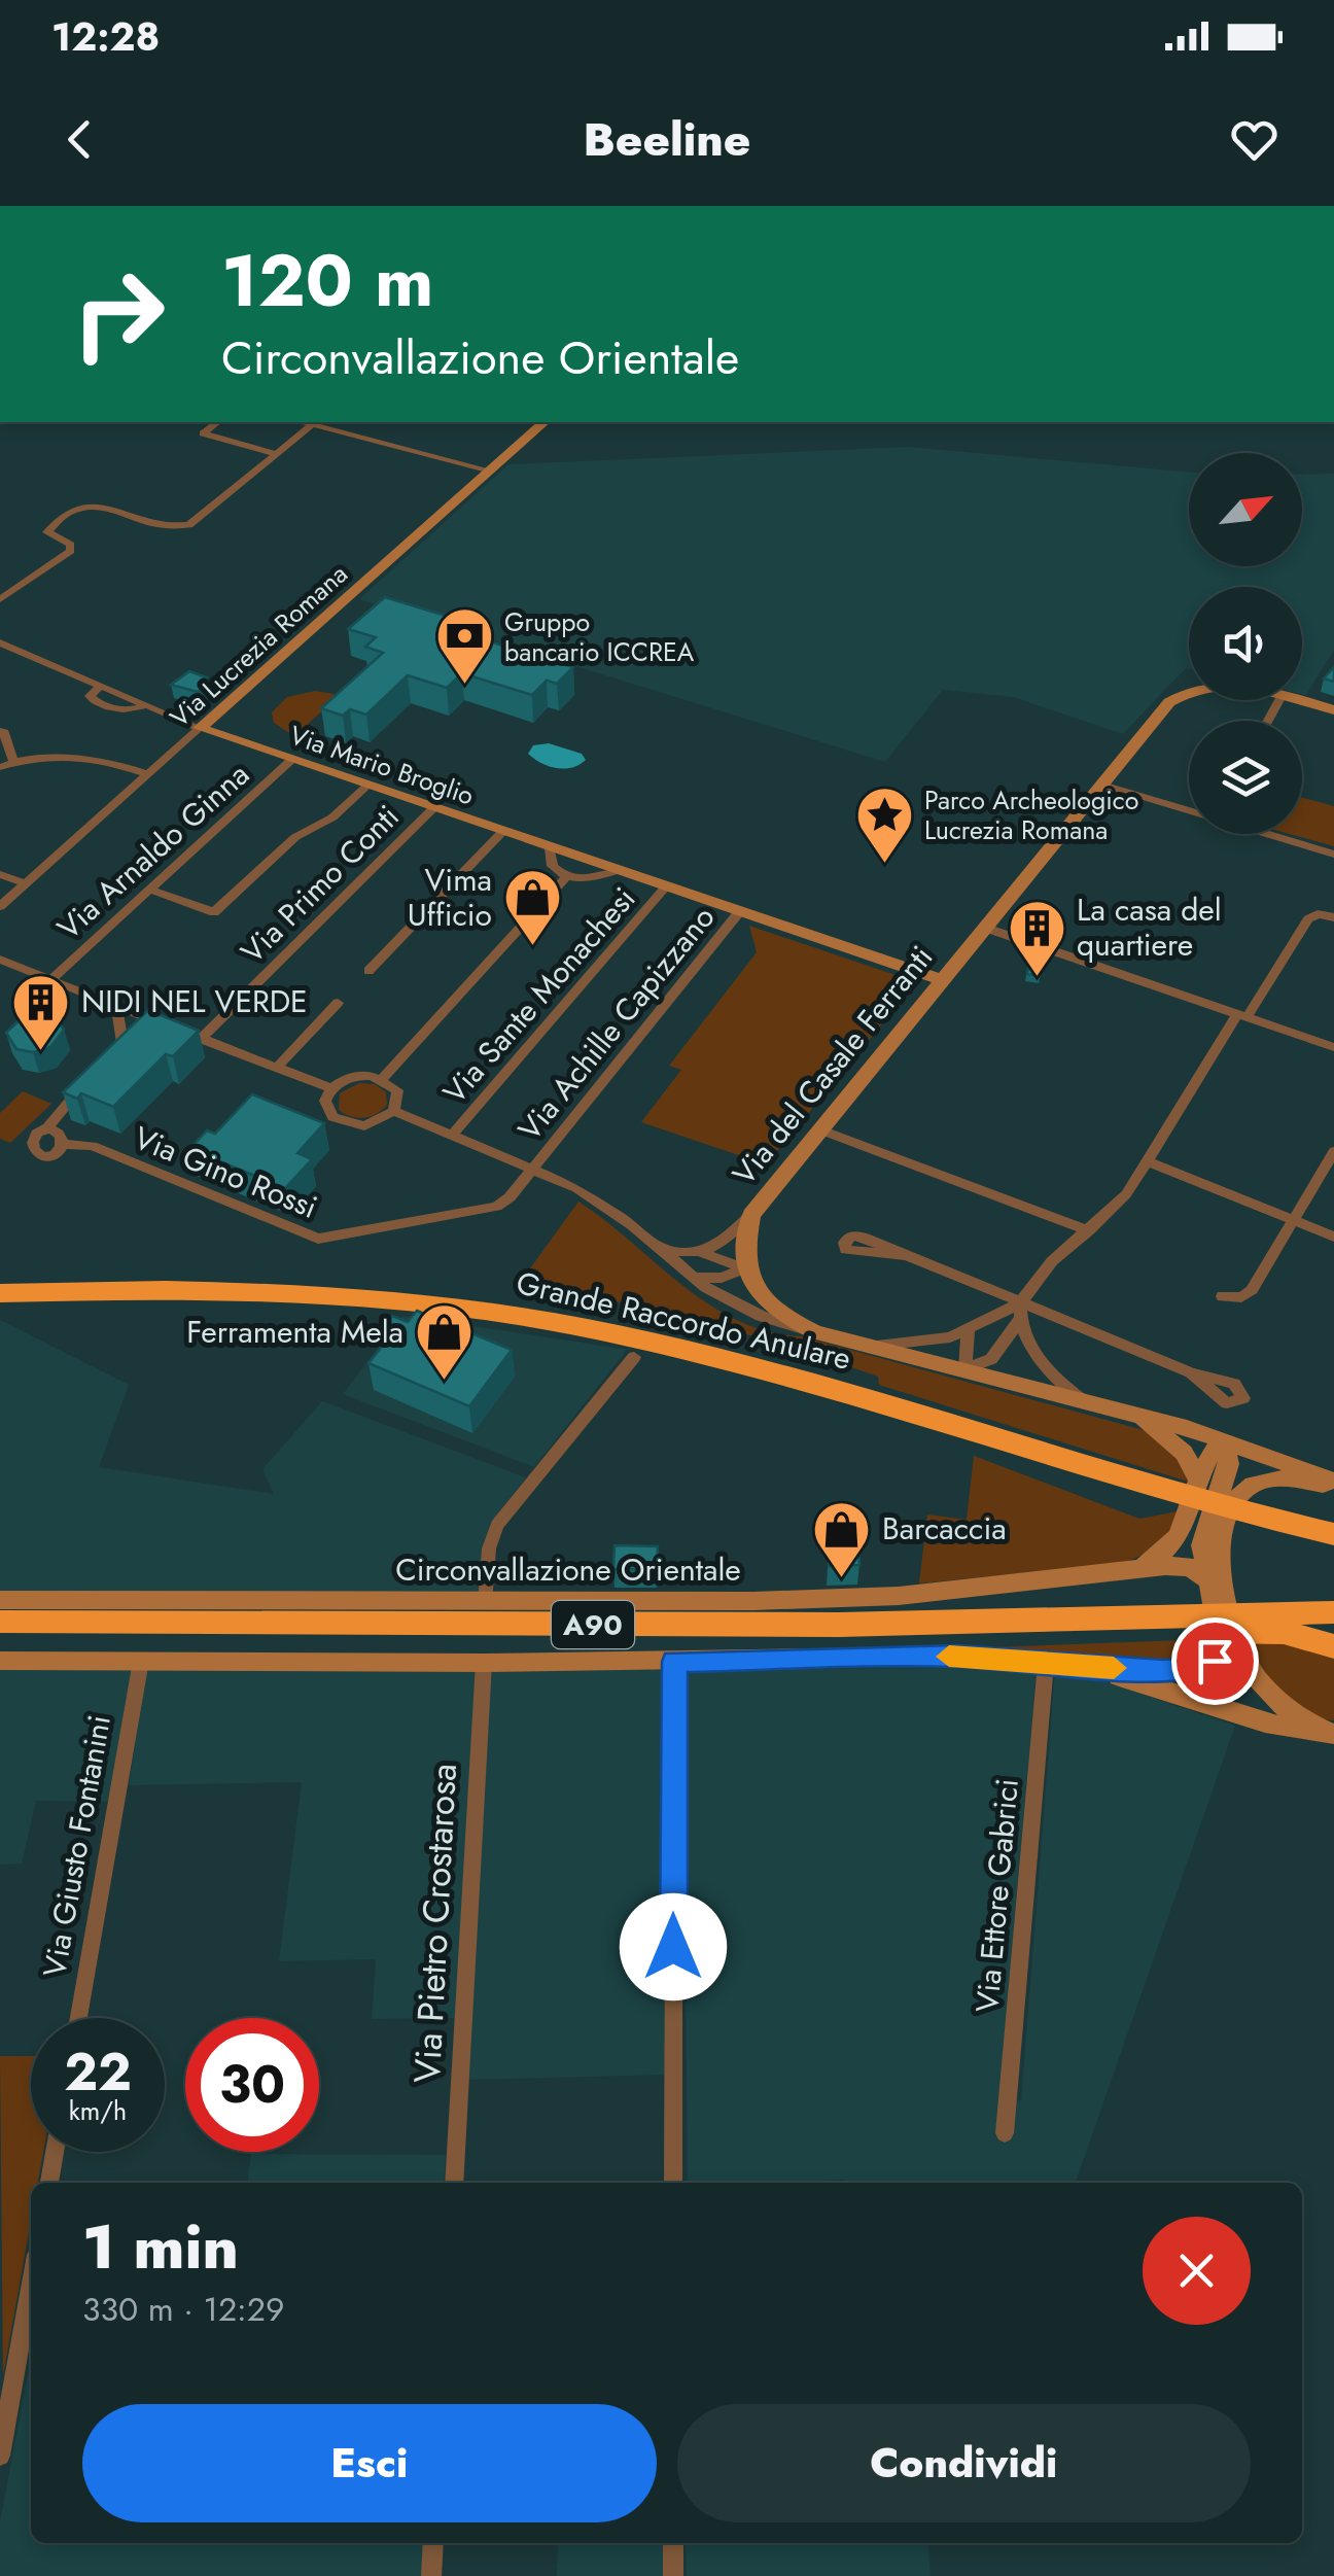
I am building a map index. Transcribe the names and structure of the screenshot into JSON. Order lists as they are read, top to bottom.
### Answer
{
  "streets": {
    "highway": ["Grande Raccordo Anulare"],
    "street": [
      "Via Lucrezia Romana",
      "Via Mario Broglio",
      "Via Arnaldo Ginna",
      "Via Primo Conti",
      "Via Sante Monachesi",
      "Via Achille Capizzano",
      "Via del Casale Ferranti",
      "Via Gino Rossi",
      "Circonvallazione Orientale",
      "Via Giusto Fontanini",
      "Via Ettore Gabrici",
      "Via Pietro Crostarosa"
    ]
  },
  "crossings": [
    ["Via Lucrezia Romana", "Via Mario Broglio"],
    ["Via Mario Broglio", "Via Arnaldo Ginna"],
    ["Via Mario Broglio", "Via Primo Conti"],
    ["Via Mario Broglio", "Via Sante Monachesi"],
    ["Via Mario Broglio", "Via Achille Capizzano"],
    ["Via Mario Broglio", "Via del Casale Ferranti"],
    ["Via Achille Capizzano", "Via Gino Rossi"]
  ],
  "places": {
    "bank": ["Gruppo bancario ICCREA"],
    "place": ["Parco Archeologico Lucrezia Romana"],
    "shop": ["Vima Ufficio", "Ferramenta Mela", "Barcaccia"],
    "building": ["La casa del quartiere", "NIDI NEL VERDE"]
  },
  "north": "top right",
  "page": {
    "status": "12:28",
    "header": "Beeline",
    "turn": ["120 m", "Circonvallazione Orientale"],
    "speed": "22 km/h",
    "limit": "30",
    "heading": ["1 min", "330 m · 12:29"],
    "buttons": ["Esci", "Condividi"]
  }
}
